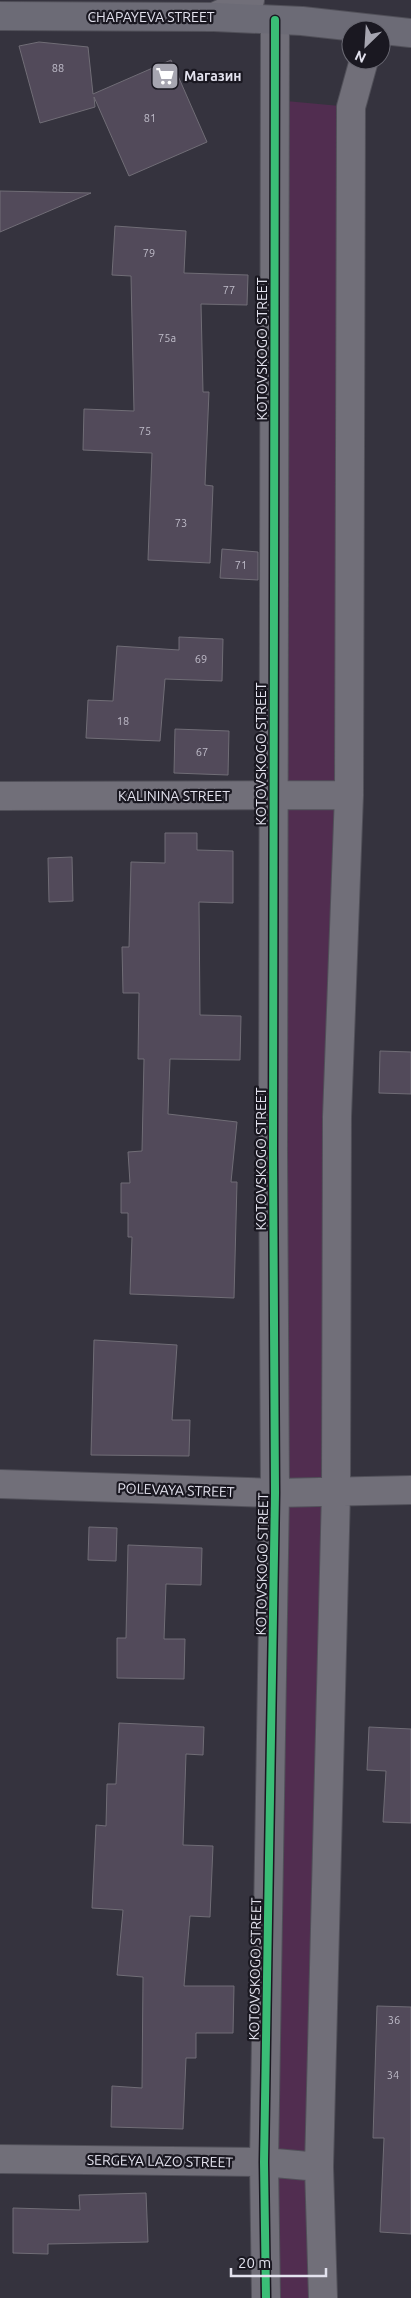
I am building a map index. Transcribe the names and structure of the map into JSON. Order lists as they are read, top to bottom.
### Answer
{
  "streets": {
    "street": [
      "CHAPAYEVA STREET",
      "KOTOVSKOGO STREET",
      "KALININA STREET",
      "POLEVAYA STREET",
      "SERGEYA LAZO STREET"
    ]
  },
  "crossings": [
    ["CHAPAYEVA STREET", "KOTOVSKOGO STREET"],
    ["KOTOVSKOGO STREET", "KALININA STREET"],
    ["KOTOVSKOGO STREET", "POLEVAYA STREET"],
    ["KOTOVSKOGO STREET", "SERGEYA LAZO STREET"]
  ],
  "places": {
    "supermarket": ["Магазин"]
  },
  "house_numbers": [
    "88",
    "81",
    "79",
    "77",
    "75а",
    "75",
    "73",
    "71",
    "69",
    "18",
    "67",
    "36",
    "34"
  ],
  "scale_bar": "20 m",
  "north": "bottom left"
}
